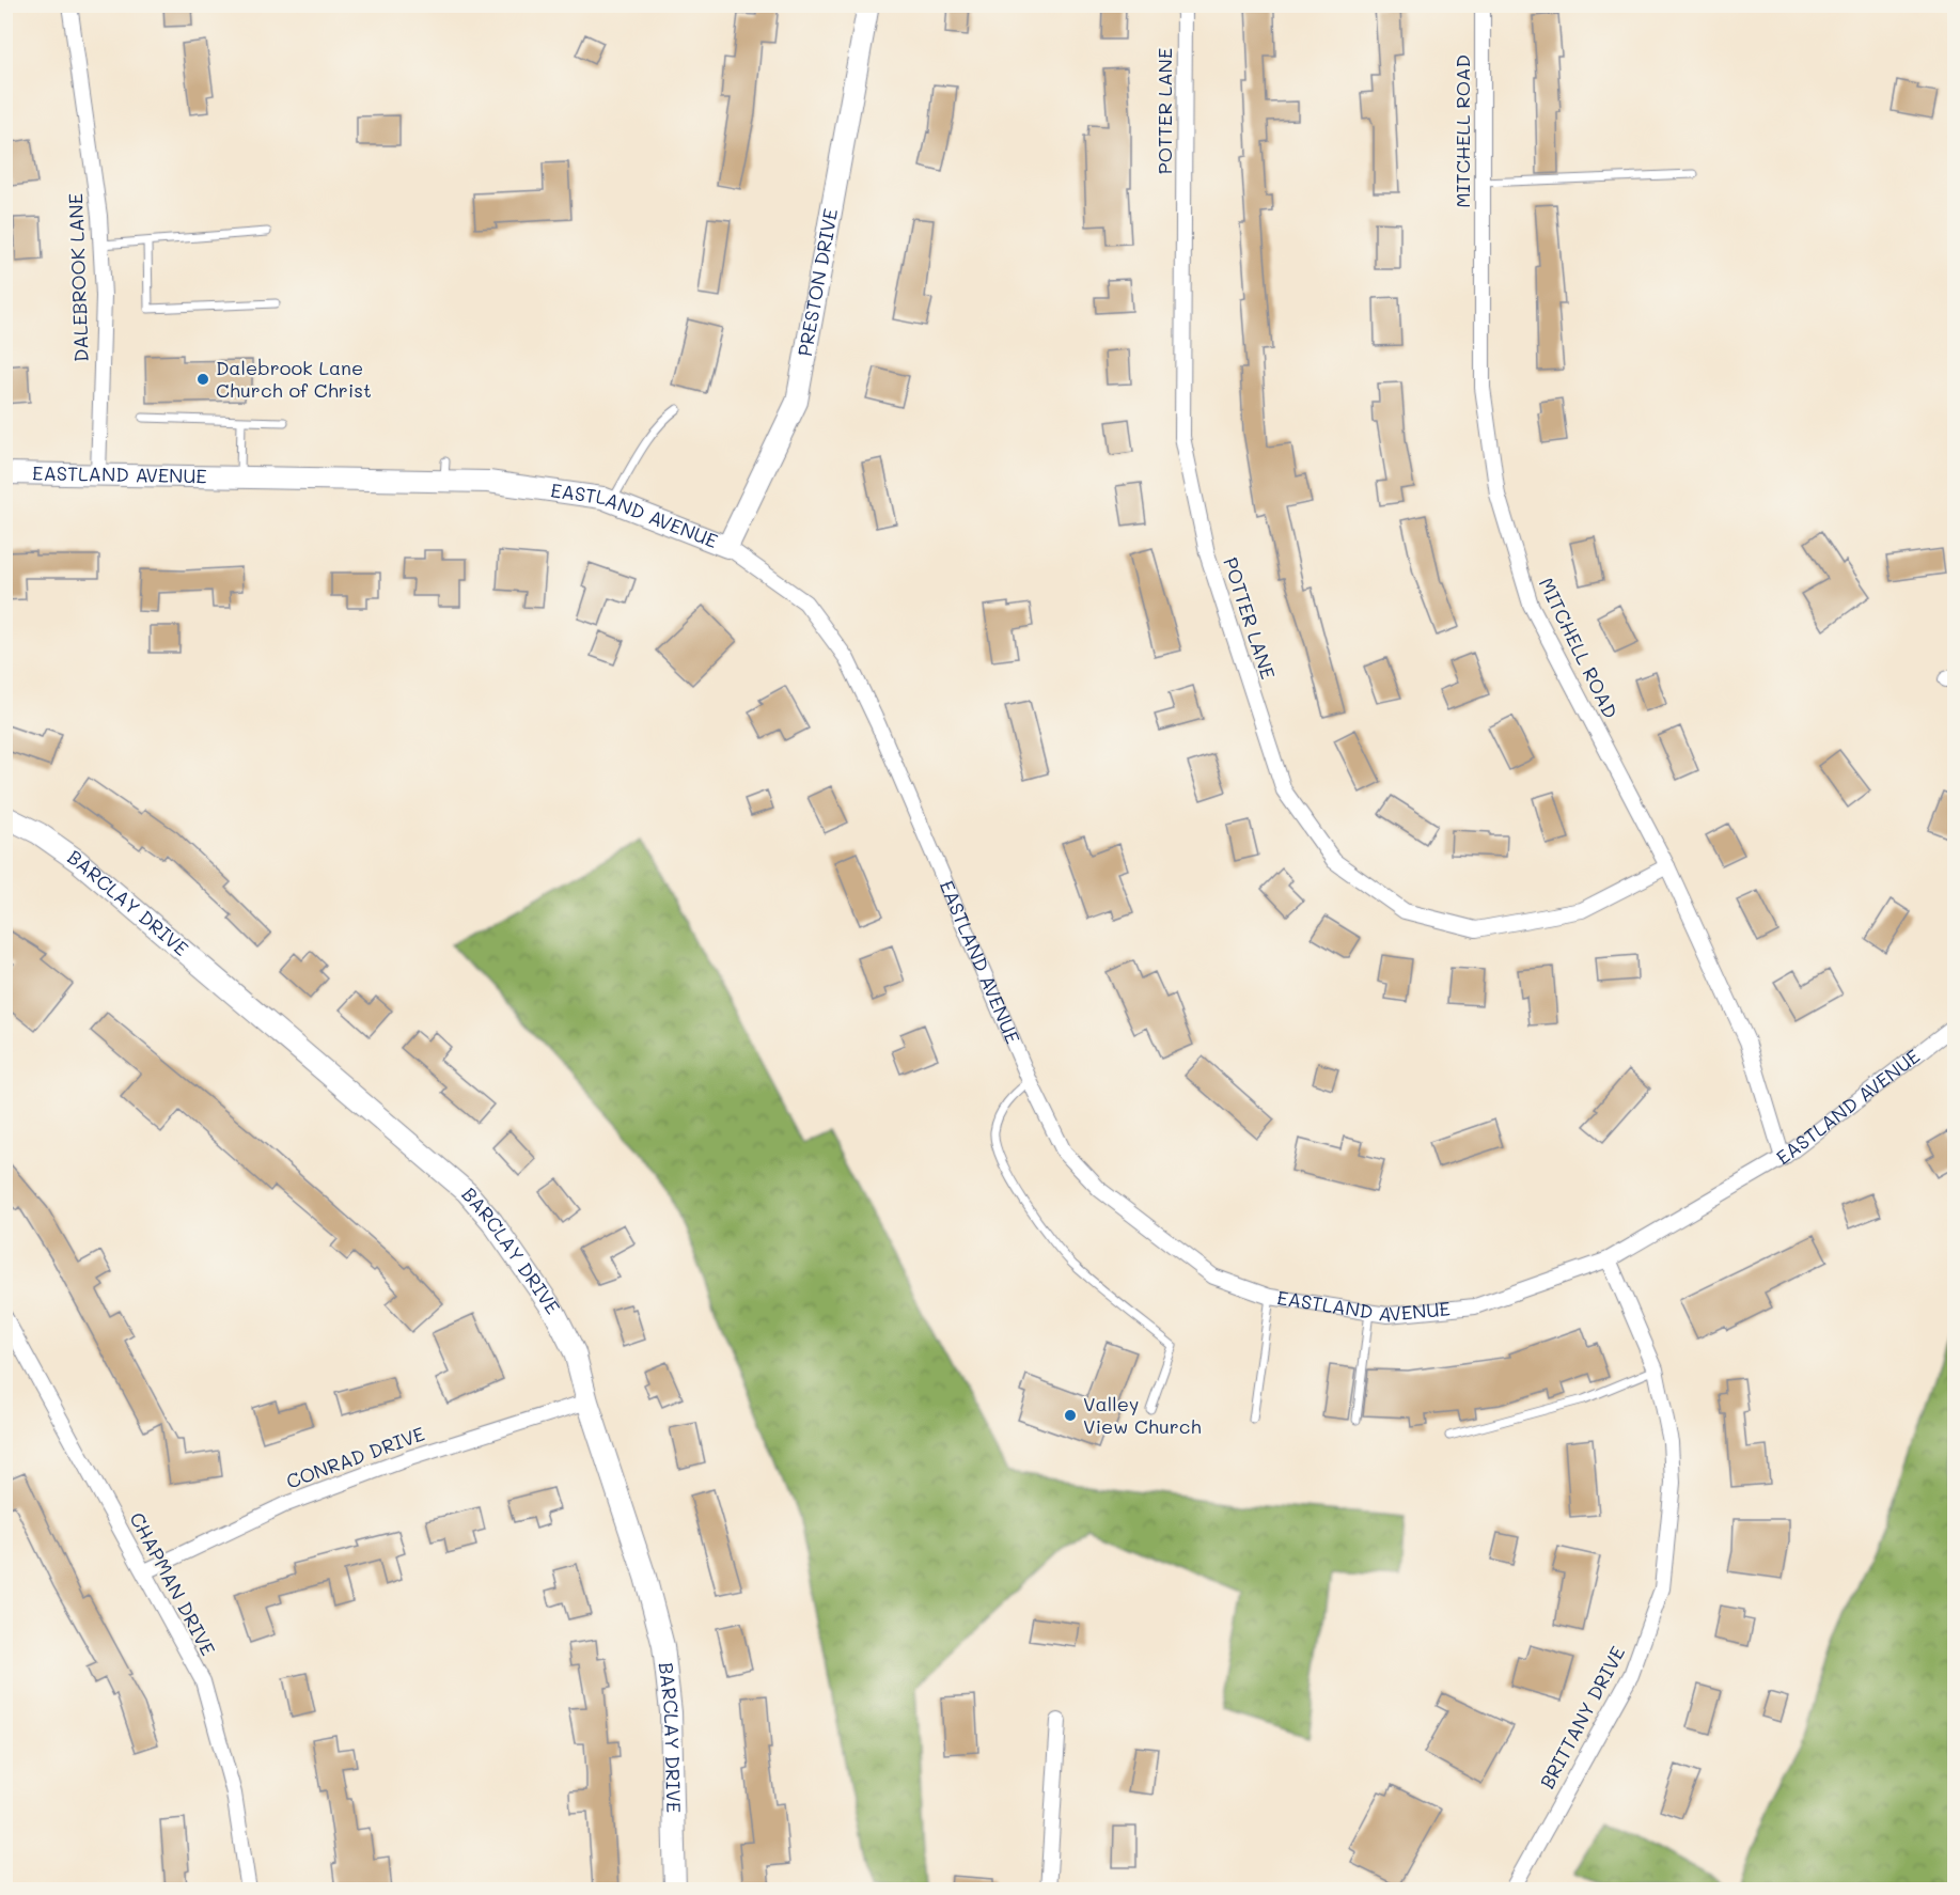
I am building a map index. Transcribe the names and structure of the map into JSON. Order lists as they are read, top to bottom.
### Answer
{
  "streets": {
    "street": [
      "POTTER LANE",
      "MITCHELL ROAD",
      "DALEBROOK LANE",
      "PRESTON DRIVE",
      "EASTLAND AVENUE",
      "BARCLAY DRIVE",
      "CONRAD DRIVE",
      "CHAPMAN DRIVE",
      "BRITTANY DRIVE"
    ]
  },
  "crossings": [
    ["POTTER LANE", "MITCHELL ROAD"],
    ["MITCHELL ROAD", "EASTLAND AVENUE"],
    ["DALEBROOK LANE", "EASTLAND AVENUE"],
    ["PRESTON DRIVE", "EASTLAND AVENUE"],
    ["EASTLAND AVENUE", "BRITTANY DRIVE"],
    ["BARCLAY DRIVE", "CONRAD DRIVE"],
    ["CONRAD DRIVE", "CHAPMAN DRIVE"]
  ],
  "places": ["Dalebrook Lane Church of Christ", "Valley View Church"]
}
